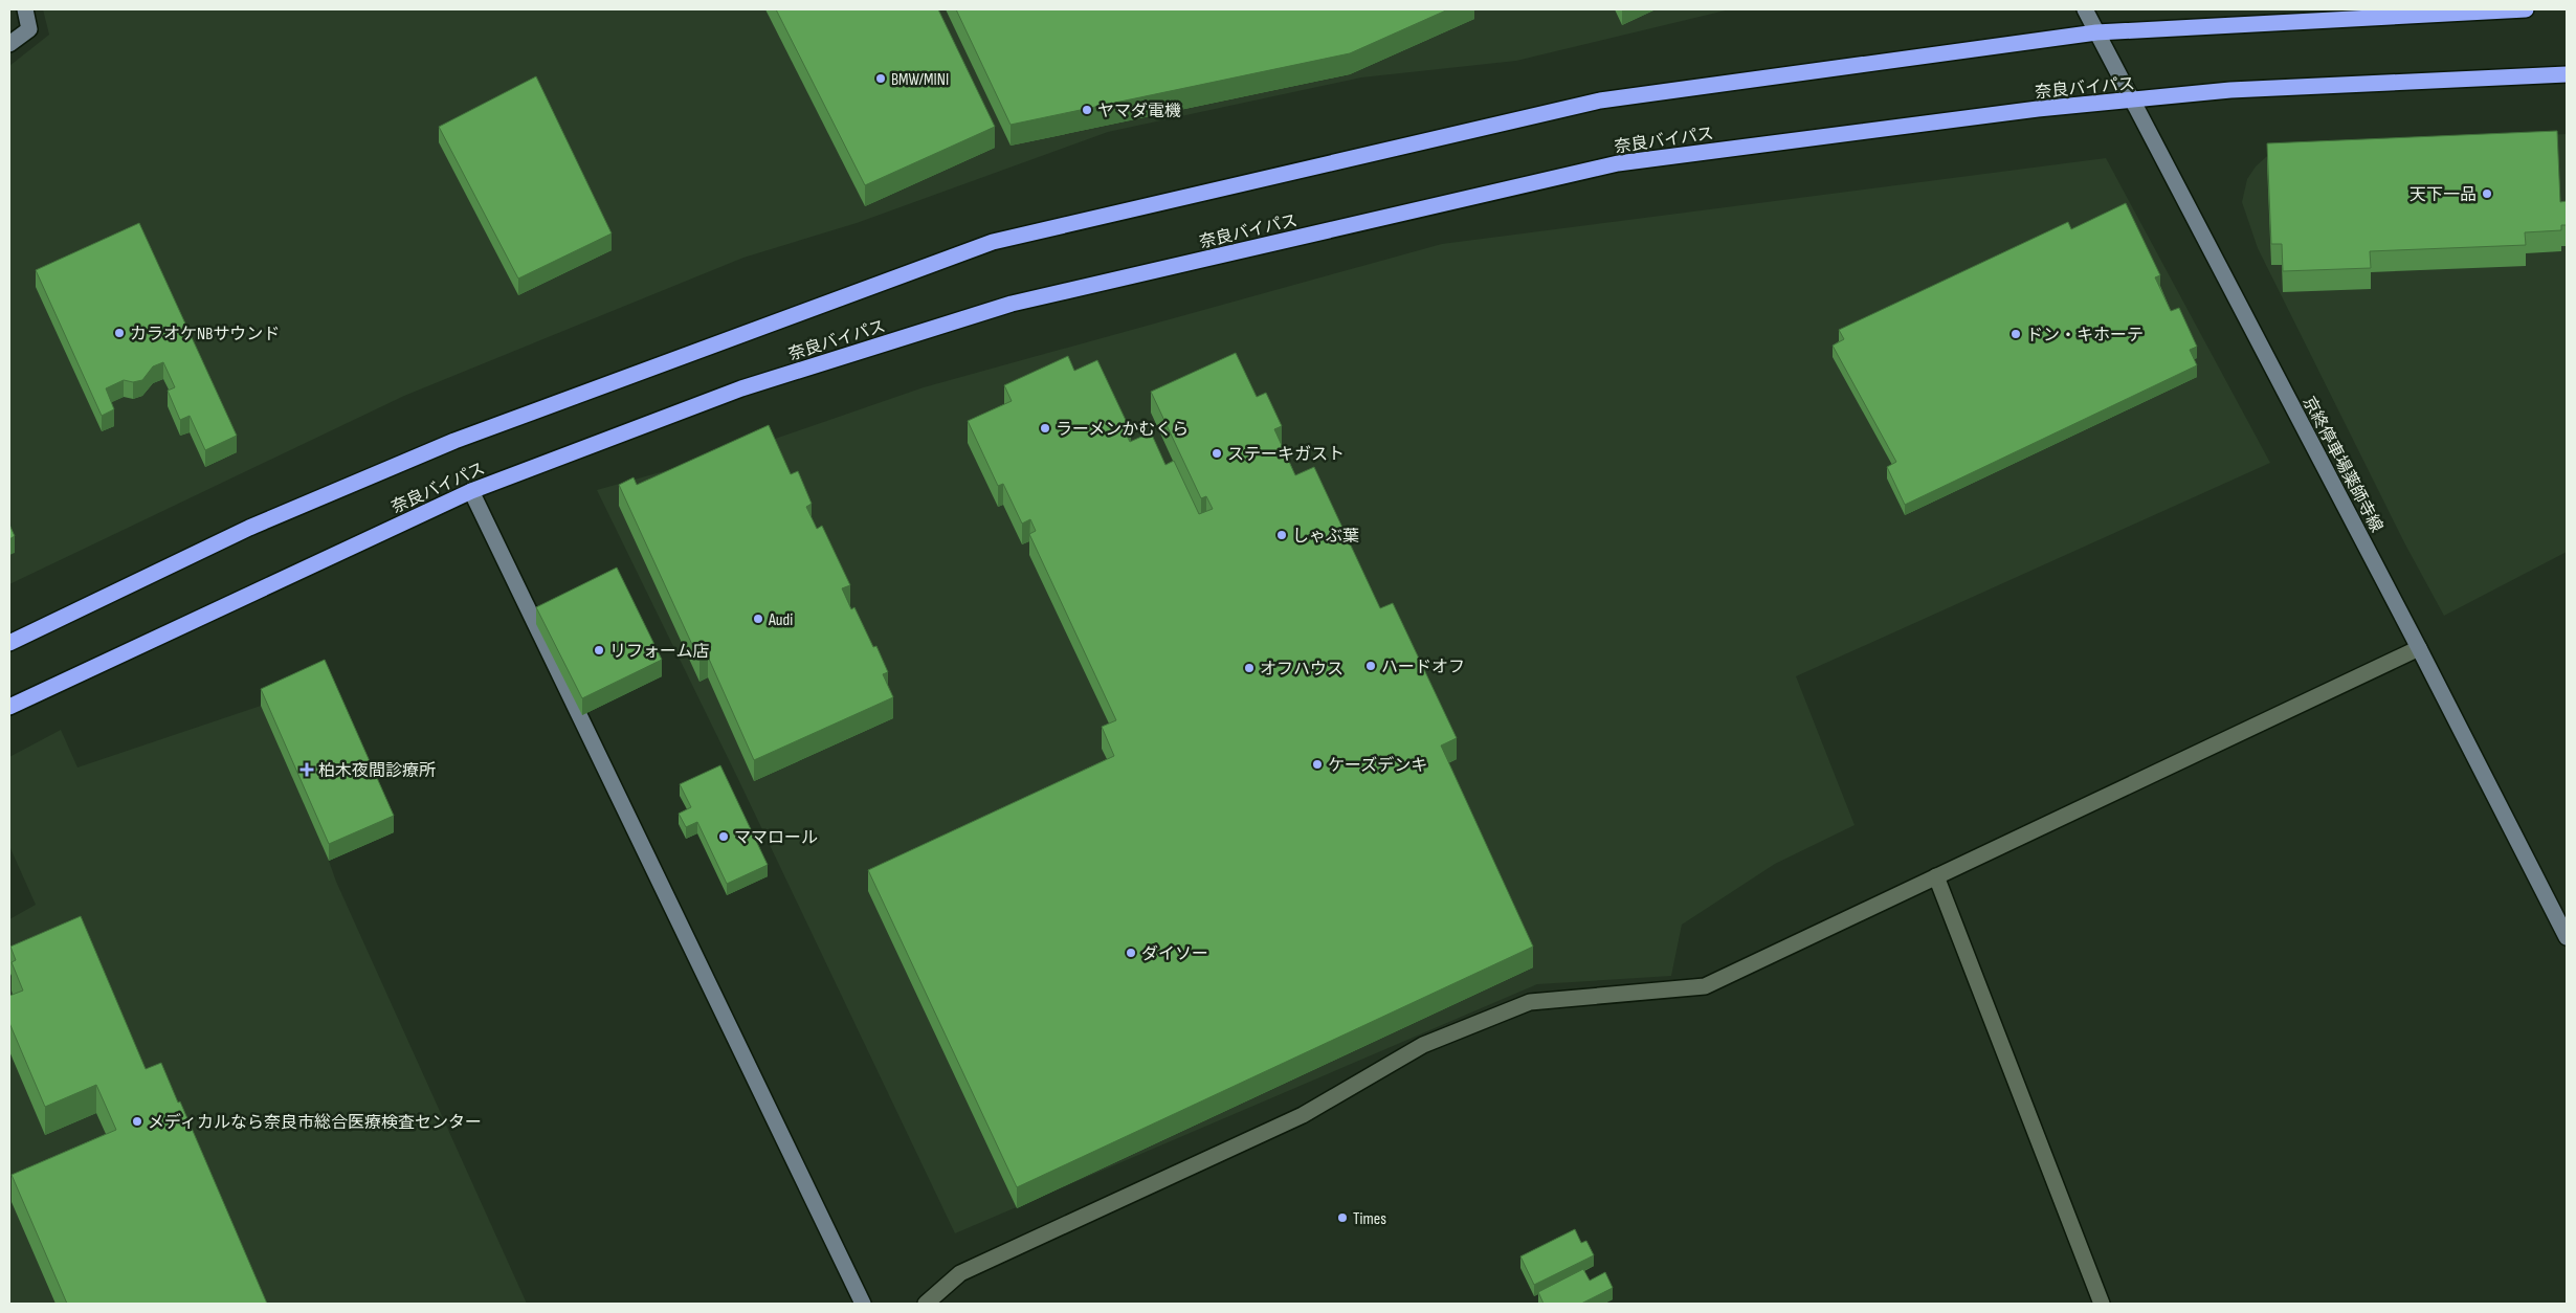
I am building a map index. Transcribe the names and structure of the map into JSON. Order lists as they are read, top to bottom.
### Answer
{
  "streets": {
    "highway": ["奈良バイパス"],
    "main road": ["京終停車場薬師寺線"]
  },
  "crossings": [
    ["奈良バイパス", "京終停車場薬師寺線"]
  ],
  "places": {
    "other": [
      "BMW/MINI",
      "ヤマダ電機",
      "天下一品",
      "カラオケNBサウンド",
      "ドン・キホーテ",
      "ラーメンかむくら",
      "ステーキガスト",
      "しゃぶ葉",
      "Audi",
      "リフォーム店",
      "ハードオフ",
      "オフハウス",
      "ケーズデンキ",
      "ママロール",
      "ダイソー",
      "メディカルなら奈良市総合医療検査センター",
      "Times"
    ],
    "health": ["柏木夜間診療所"]
  }
}
